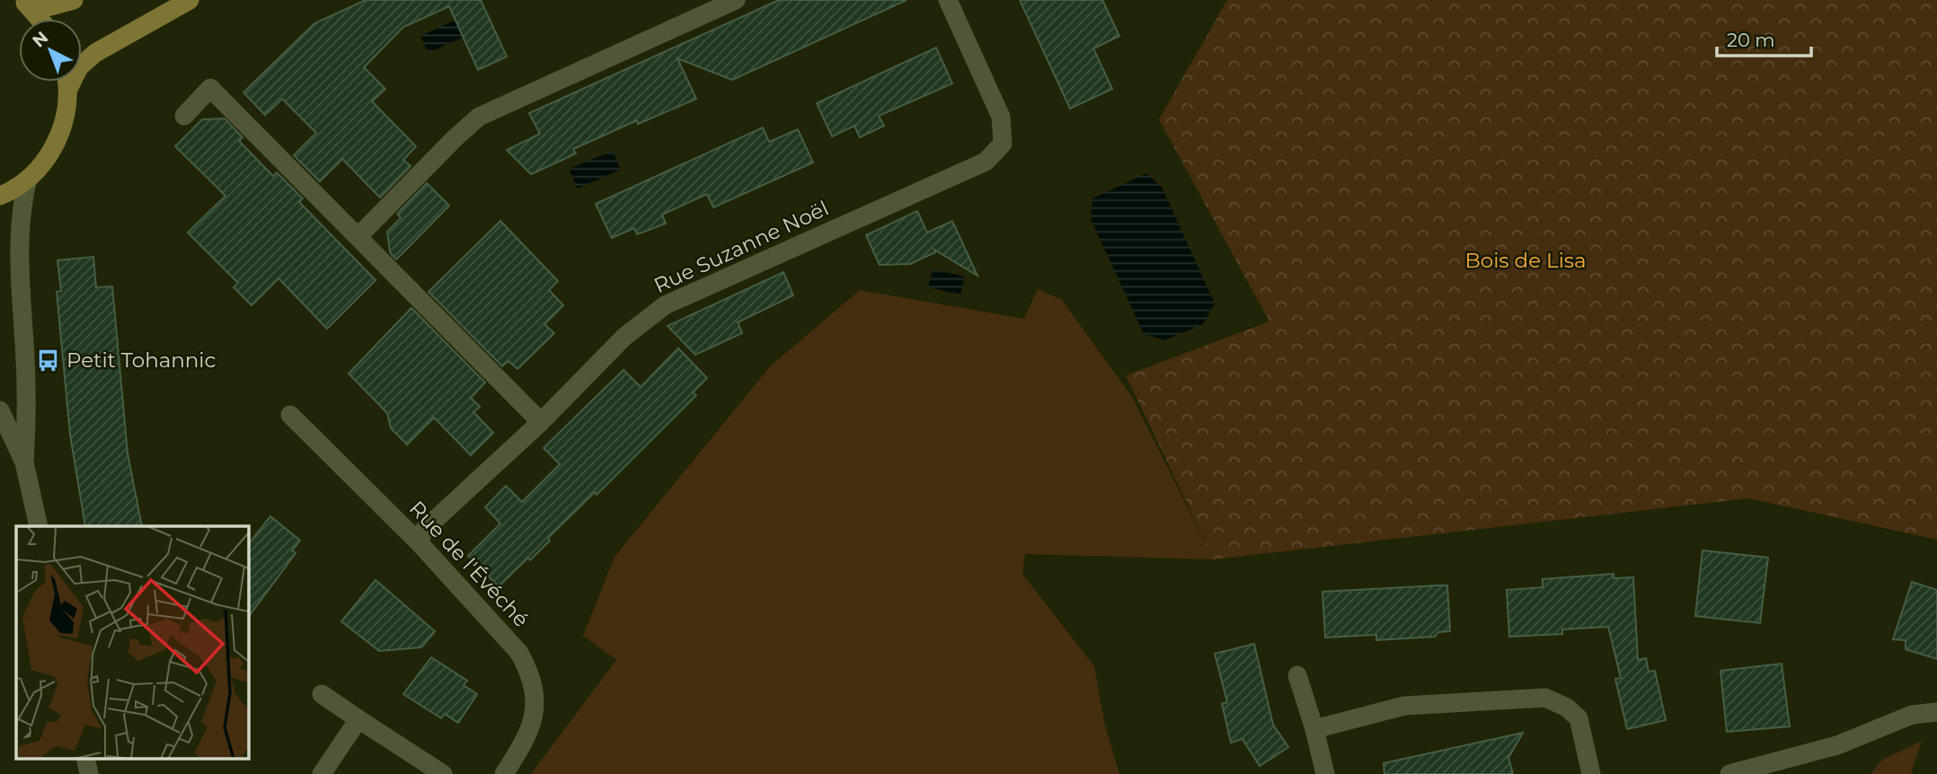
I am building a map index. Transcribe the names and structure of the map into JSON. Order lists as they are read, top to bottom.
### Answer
{
  "streets": {
    "street": ["Rue Suzanne Noël", "Rue de l'Évéché"]
  },
  "crossings": [
    ["Rue Suzanne Noël", "Rue de l'Évéché"]
  ],
  "parks": ["Bois de Lisa"],
  "places": {
    "bus stop": ["Petit Tohannic"]
  },
  "scale_bar": "20 m",
  "north": "top left"
}
